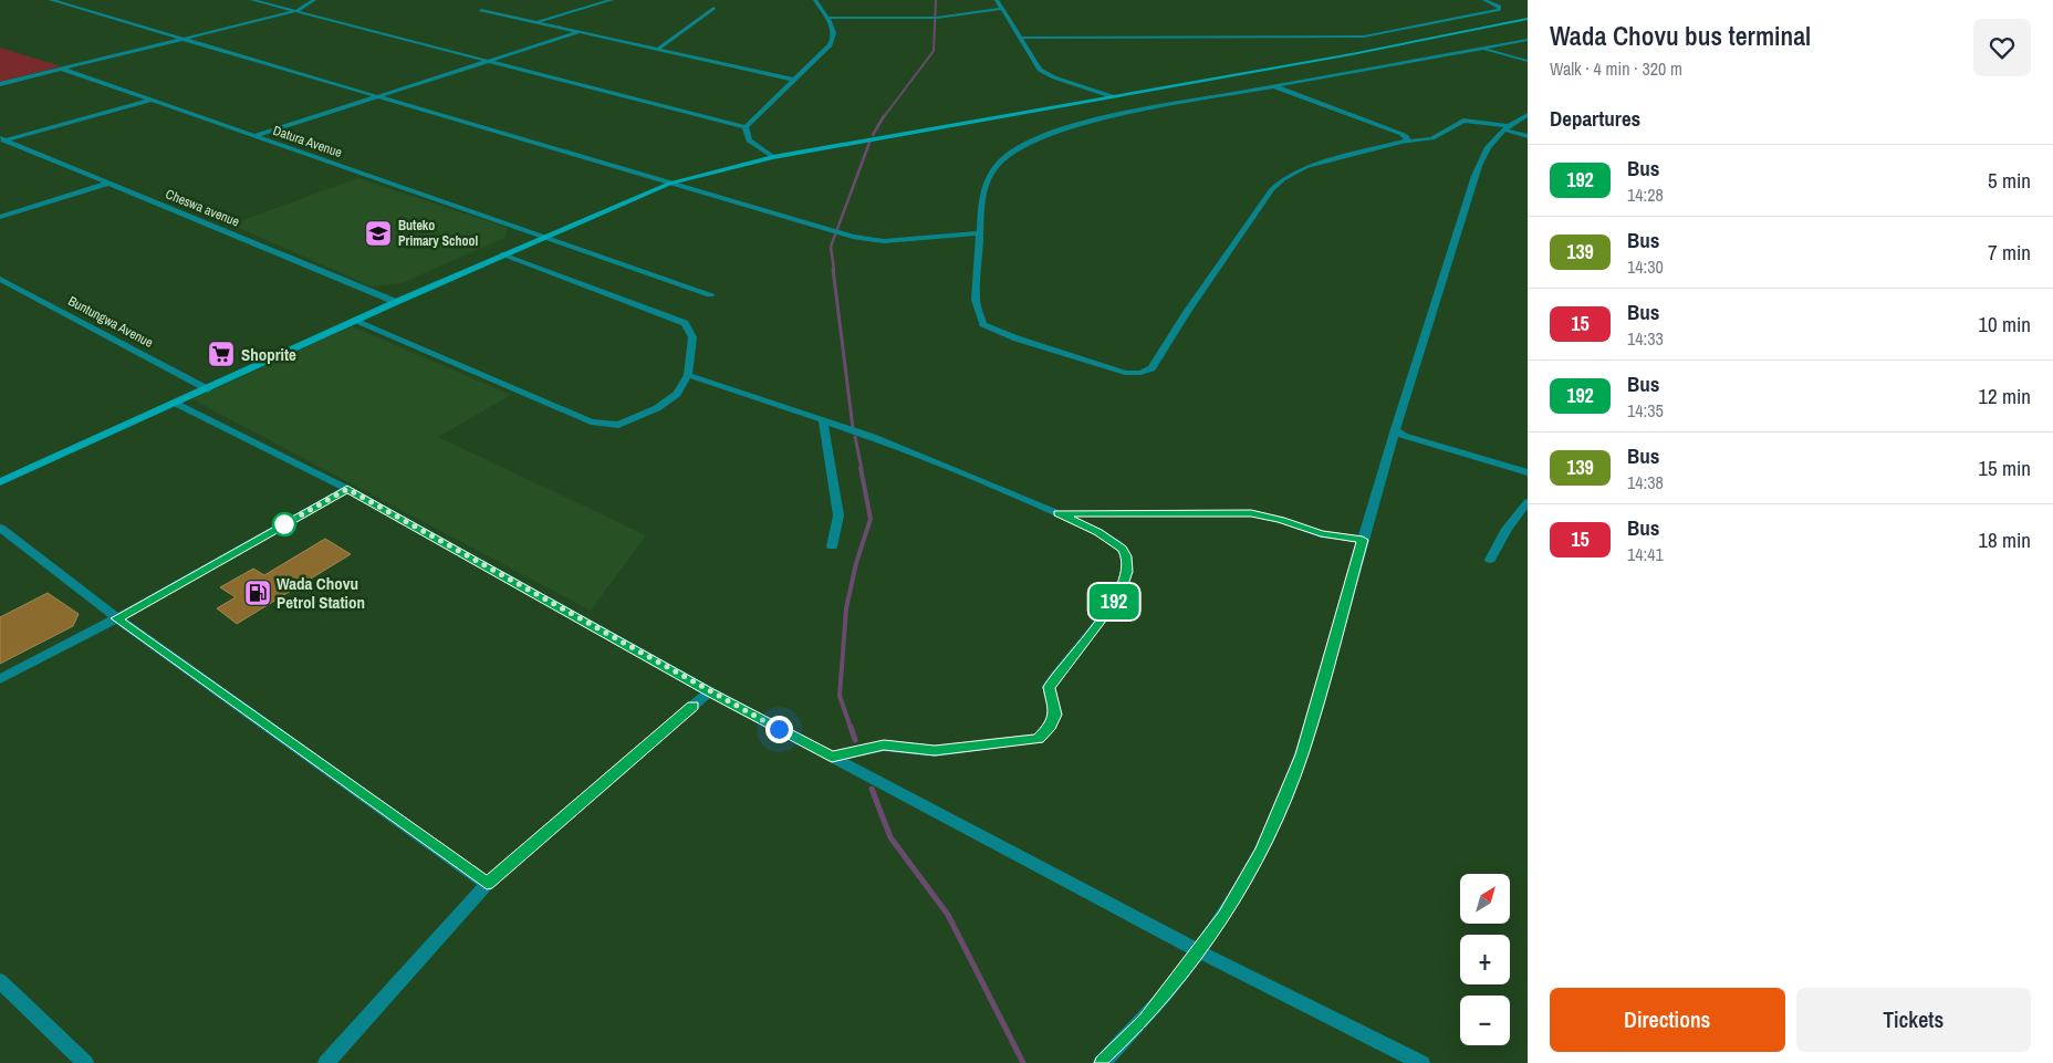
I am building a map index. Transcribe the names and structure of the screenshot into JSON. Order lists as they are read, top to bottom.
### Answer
{
  "streets": {
    "street": ["Datura Avenue", "Cheswa avenue", "Buntungwa Avenue"]
  },
  "places": {
    "school or university": ["Buteko Primary School"],
    "supermarket": ["Shoprite"],
    "fuel station": ["Wada Chovu Petrol Station"]
  },
  "lines": ["bus line 192"],
  "north": "top right",
  "page": {
    "on_map": "192",
    "heading": [
      ["Wada Chovu bus terminal", "Walk · 4 min · 320 m"],
      "Departures"
    ],
    "list": [
      {
        "mark": "192",
        "name": "Bus",
        "note": "14:28",
        "value": "5 min"
      },
      {
        "mark": "139",
        "name": "Bus",
        "note": "14:30",
        "value": "7 min"
      },
      {
        "mark": "15",
        "name": "Bus",
        "note": "14:33",
        "value": "10 min"
      },
      {
        "mark": "192",
        "name": "Bus",
        "note": "14:35",
        "value": "12 min"
      },
      {
        "mark": "139",
        "name": "Bus",
        "note": "14:38",
        "value": "15 min"
      },
      {
        "mark": "15",
        "name": "Bus",
        "note": "14:41",
        "value": "18 min"
      }
    ],
    "map_buttons": ["+", "−"],
    "buttons": ["Directions", "Tickets"]
  }
}
